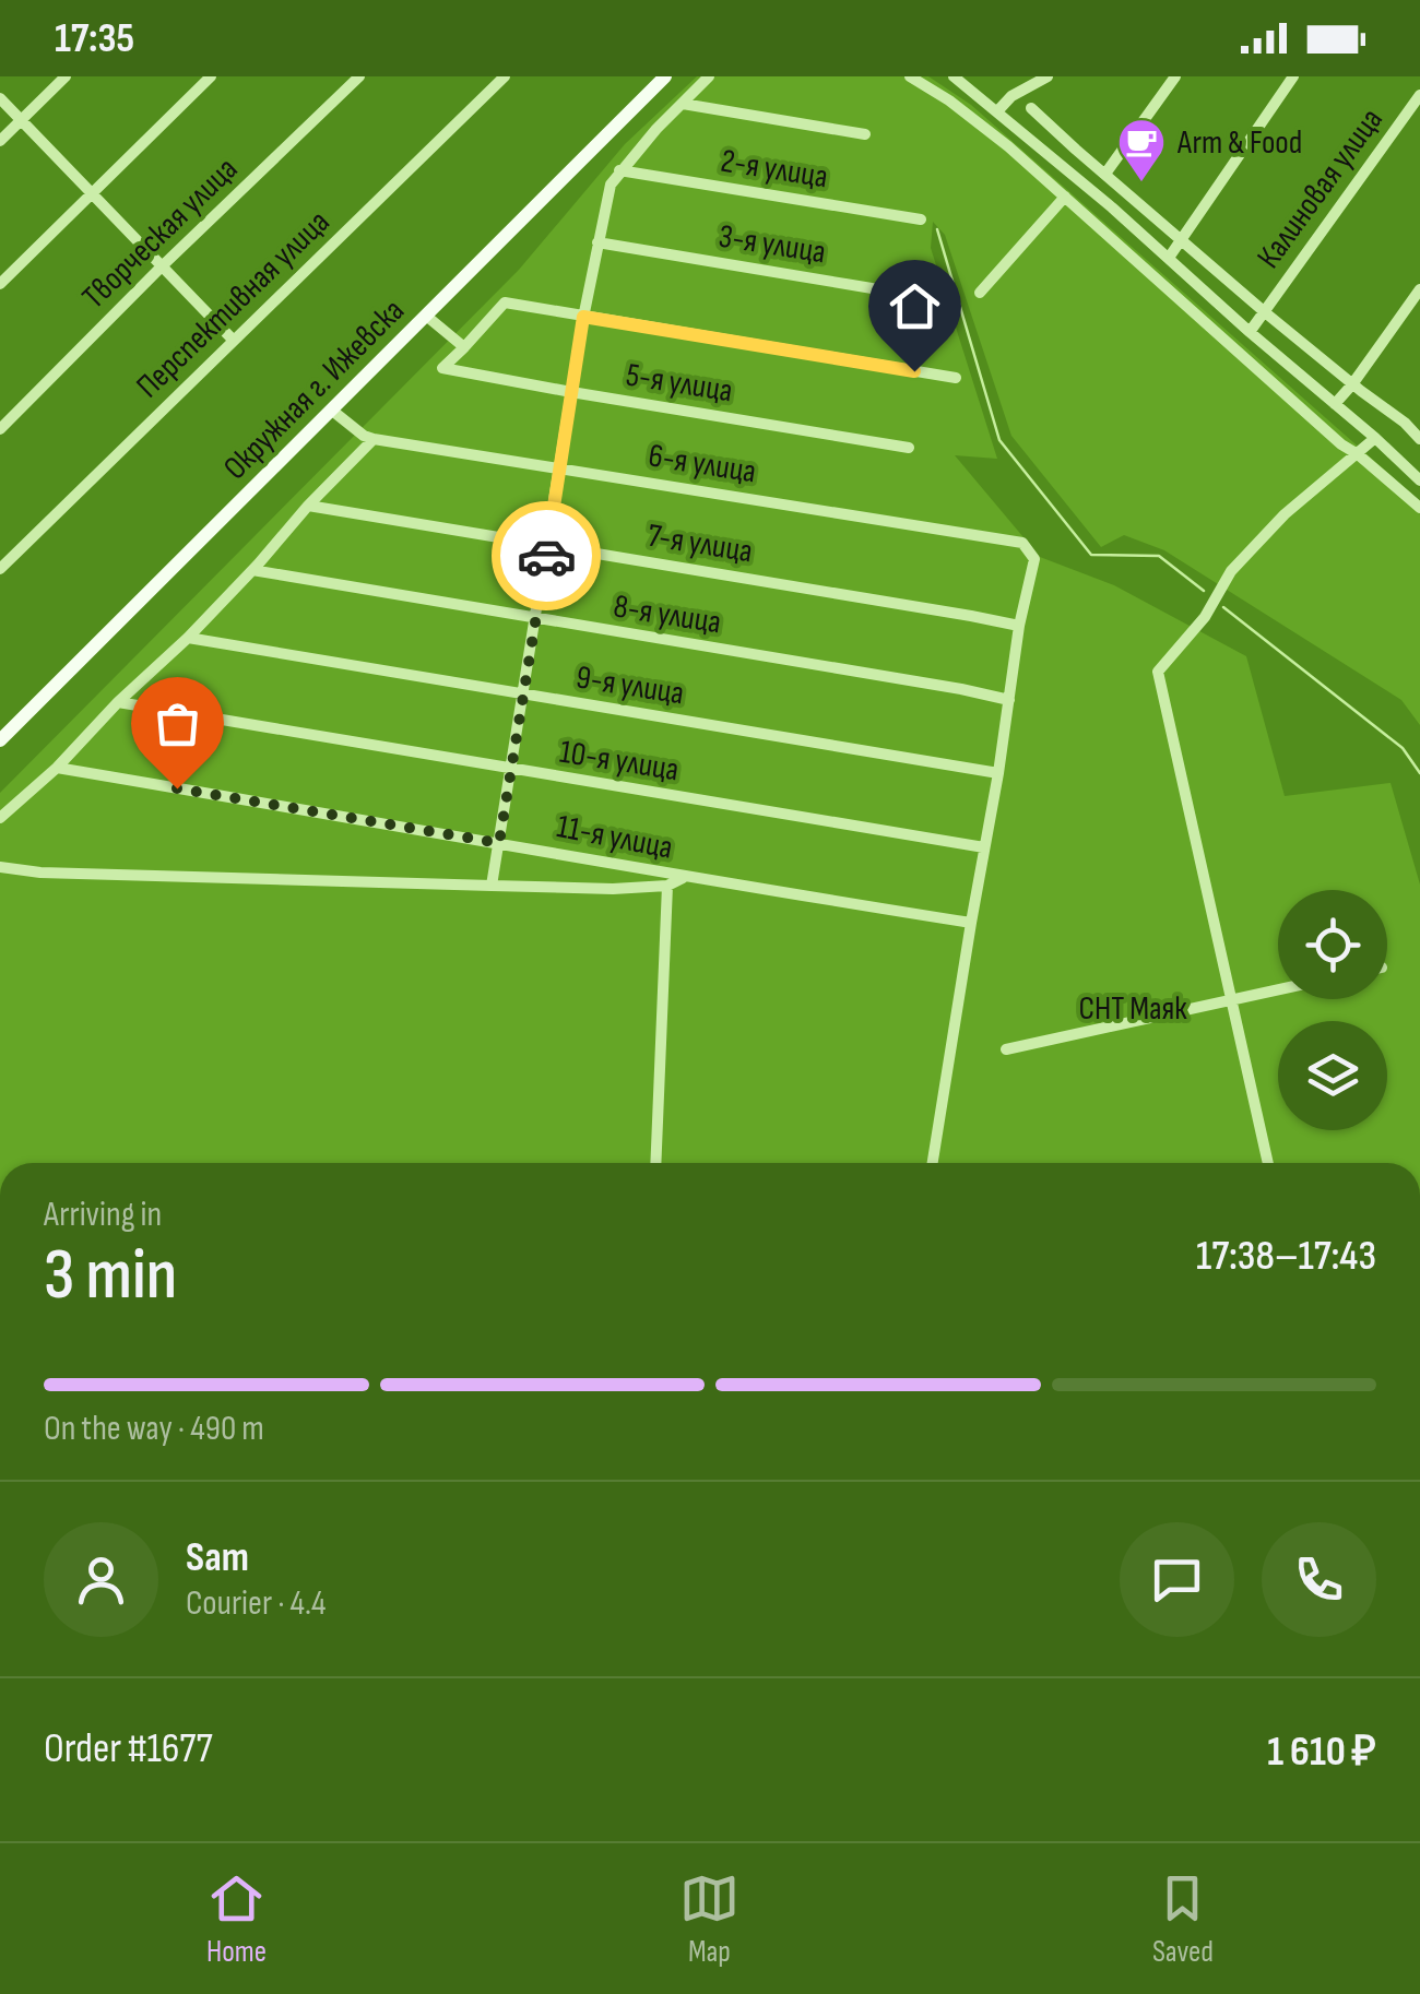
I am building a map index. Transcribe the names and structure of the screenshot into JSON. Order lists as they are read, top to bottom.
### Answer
{
  "streets": {
    "main road": ["Окружная г. Ижевска"],
    "street": [
      "2-я улица",
      "Калиновая улица",
      "Творческая улица",
      "3-я улица",
      "Перспективная улица",
      "5-я улица",
      "6-я улица",
      "7-я улица",
      "8-я улица",
      "9-я улица",
      "10-я улица",
      "11-я улица"
    ]
  },
  "crossings": [
    ["6-я улица", "7-я улица"]
  ],
  "parks": ["СНТ Маяк"],
  "places": {
    "cafe": ["Arm & Food"]
  },
  "page": {
    "status": "17:35",
    "heading": ["3 min", "Arriving in", "17:38–17:43"],
    "panel": [
      "Sam",
      "Courier · 4.4",
      "Order #1677",
      "1 610 ₽"
    ],
    "bar": "On the way · 490 m",
    "tabs": ["Home", "Map", "Saved"]
  }
}
